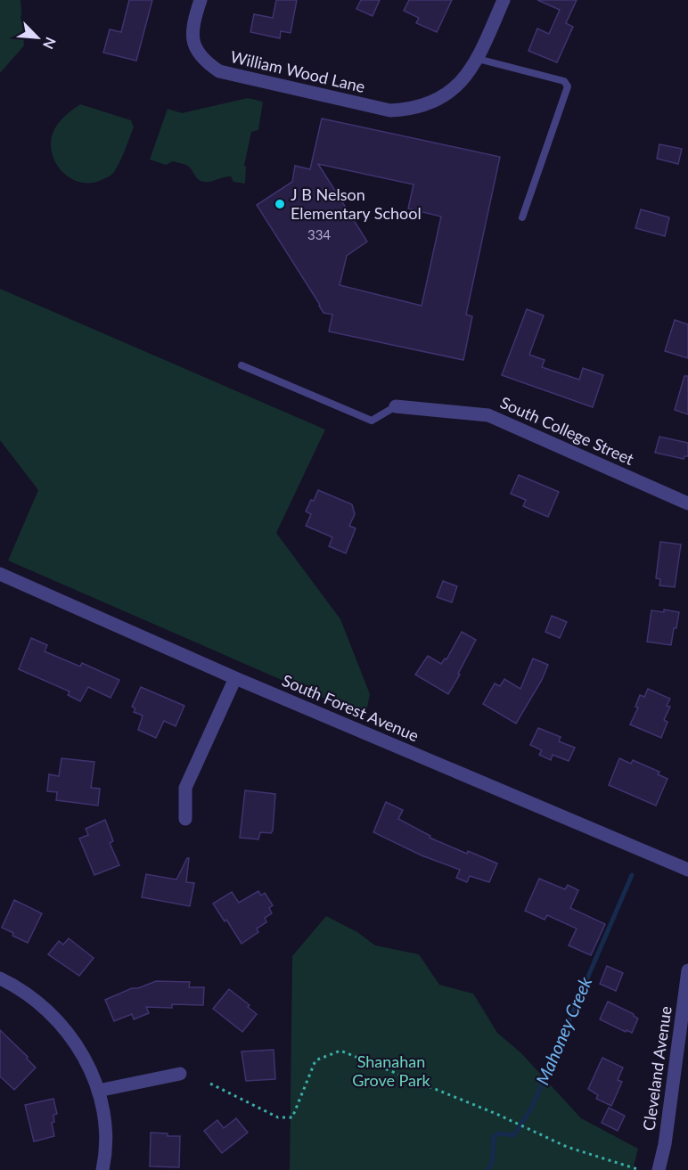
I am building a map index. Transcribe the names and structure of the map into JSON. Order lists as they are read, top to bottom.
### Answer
{
  "streets": {
    "street": [
      "William Wood Lane",
      "South College Street",
      "South Forest Avenue",
      "Cleveland Avenue"
    ]
  },
  "water": ["Mahoney Creek"],
  "parks": ["Shanahan Grove Park"],
  "places": ["J B Nelson Elementary School"],
  "house_numbers": ["334"],
  "north": "bottom right"
}
